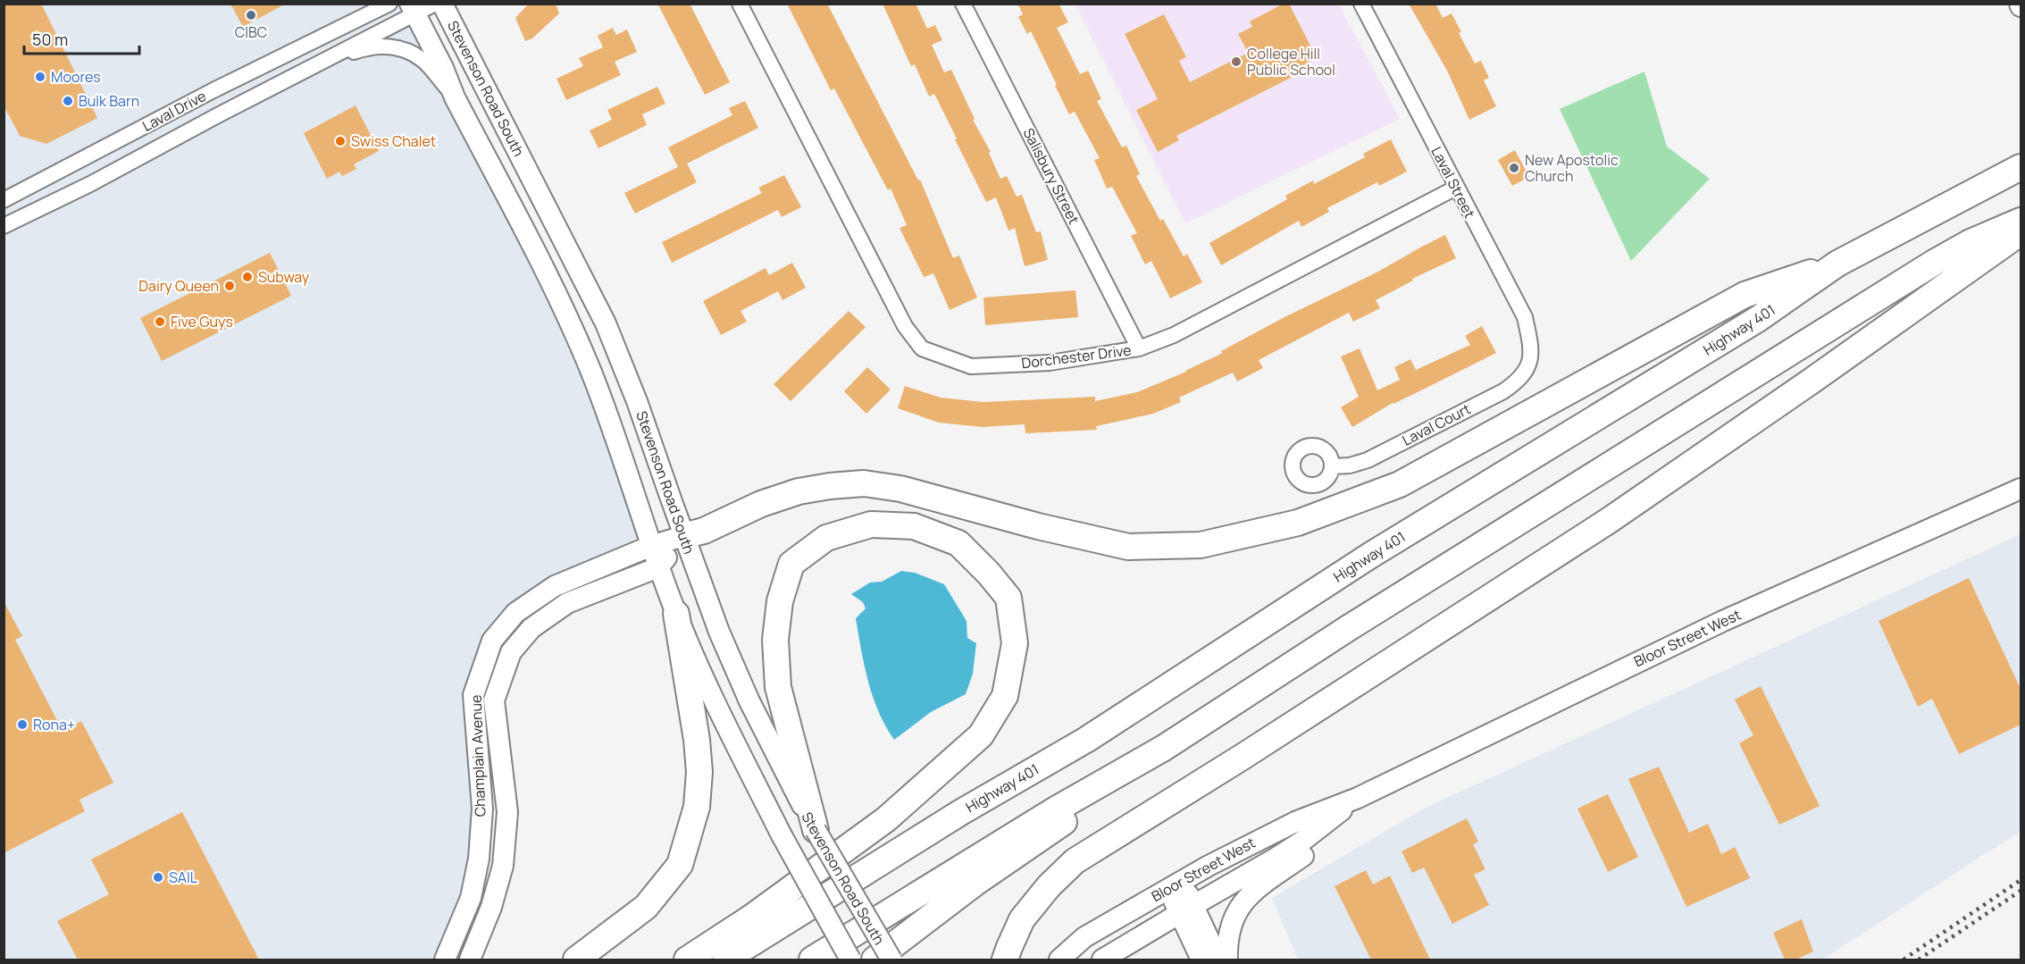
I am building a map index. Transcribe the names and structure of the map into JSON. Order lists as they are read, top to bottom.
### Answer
{
  "streets": {
    "highway": ["Highway 401"],
    "main road": ["Stevenson Road South", "Bloor Street West", "Champlain Avenue"],
    "street": [
      "Laval Drive",
      "Salisbury Street",
      "Laval Street",
      "Dorchester Drive",
      "Laval Court"
    ]
  },
  "crossings": [
    ["Stevenson Road South", "Laval Drive"],
    ["Stevenson Road South", "Champlain Avenue"],
    ["Salisbury Street", "Dorchester Drive"],
    ["Laval Street", "Dorchester Drive"],
    ["Laval Street", "Laval Court"]
  ],
  "places": [
    "CIBC",
    "College Hill Public School",
    "Moores",
    "Bulk Barn",
    "Swiss Chalet",
    "New Apostolic Church",
    "Subway",
    "Dairy Queen",
    "Five Guys",
    "Rona+",
    "SAIL"
  ],
  "scale_bar": "50 m"
}
